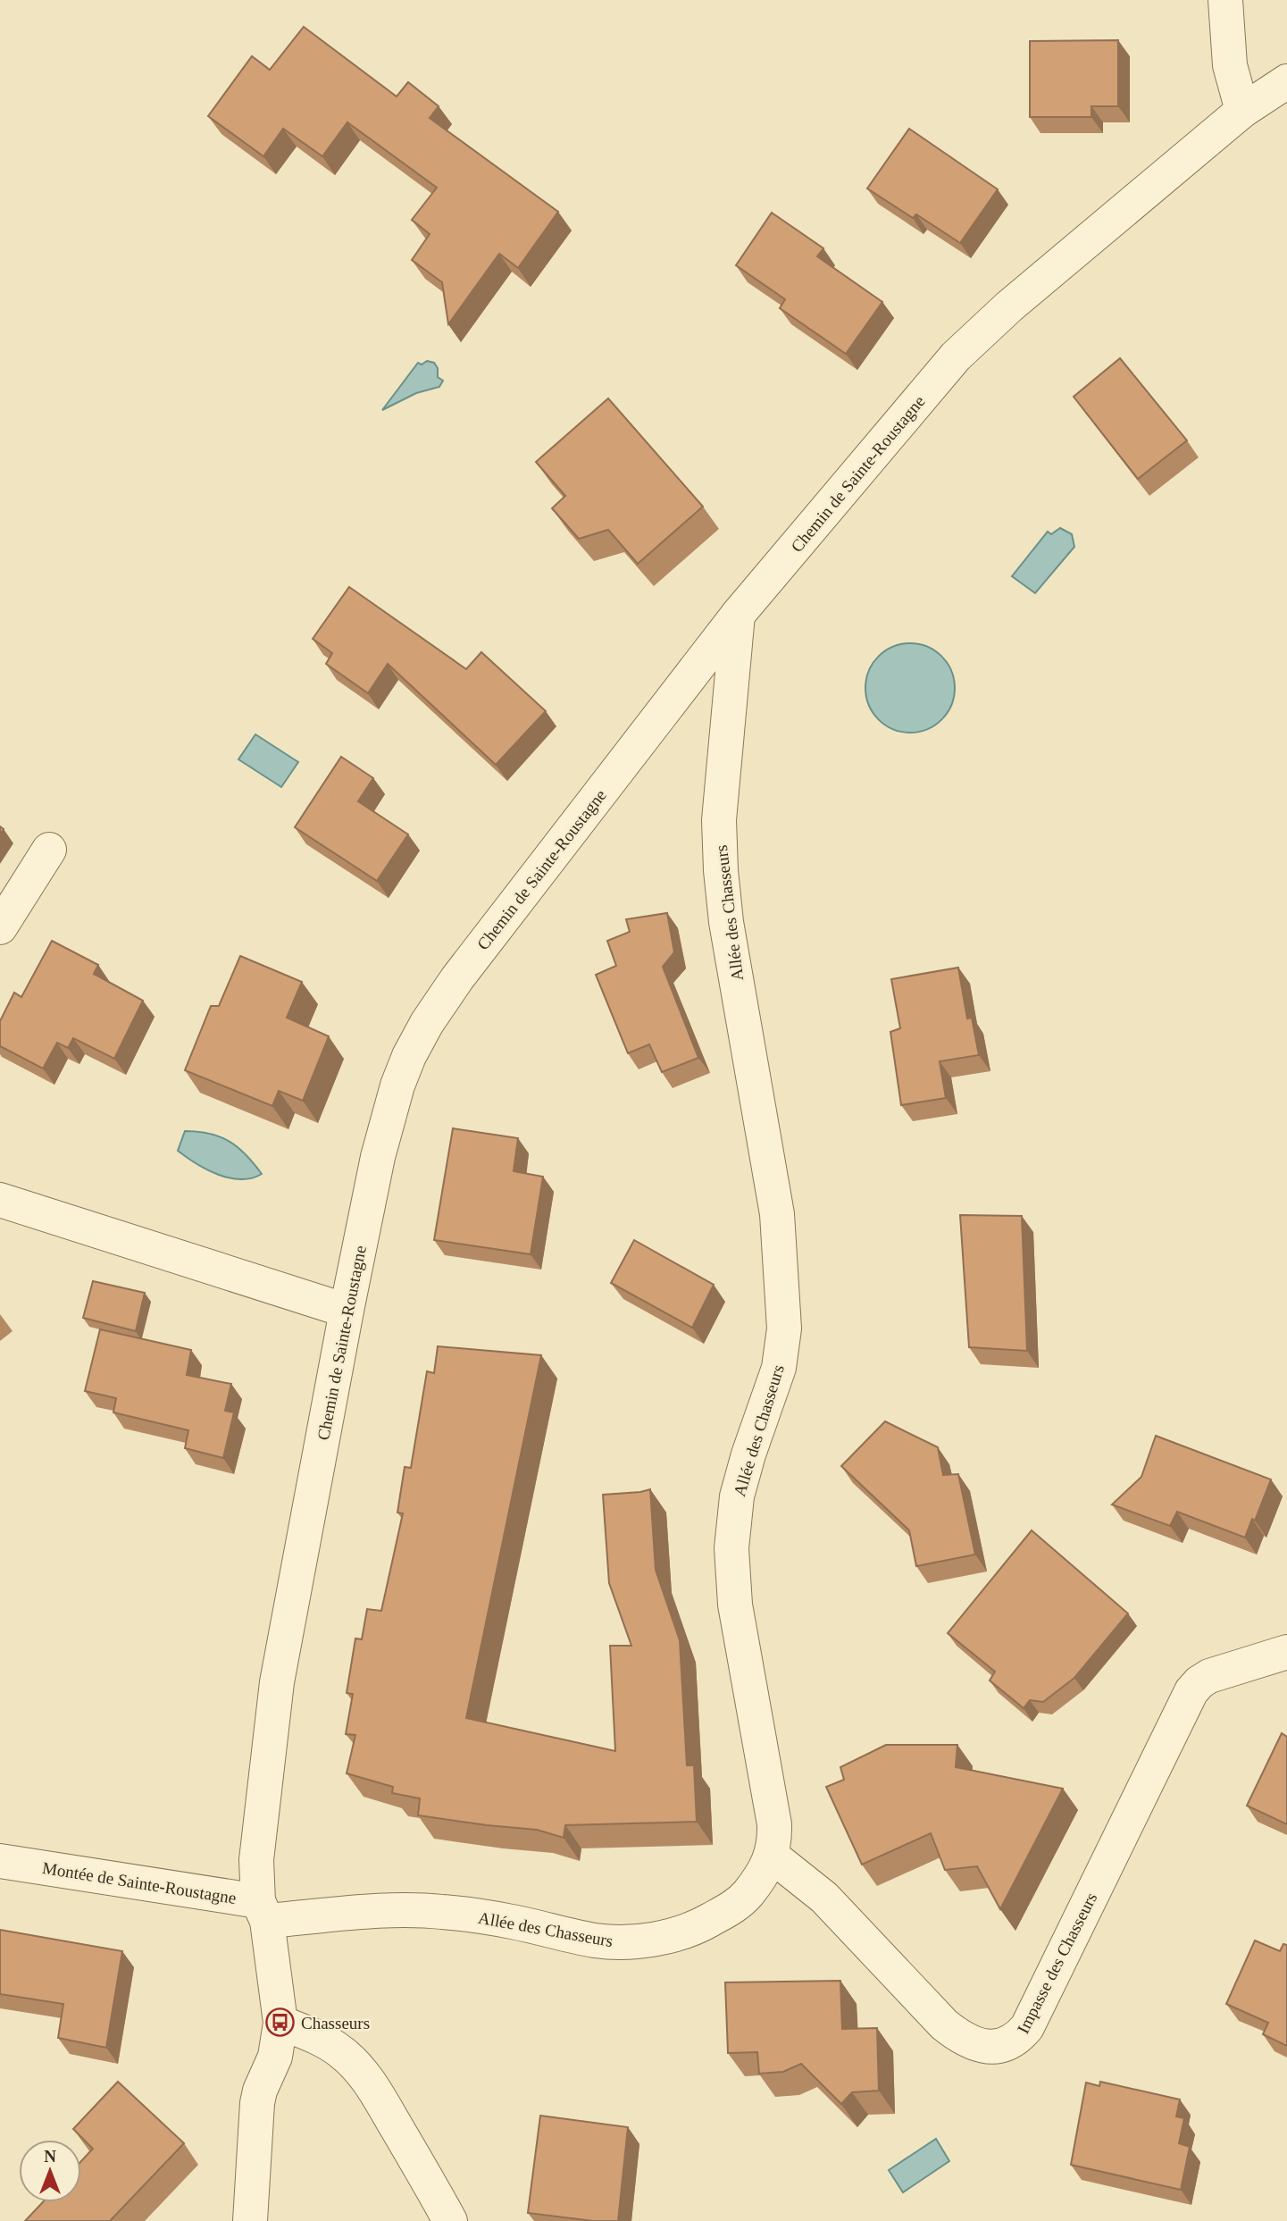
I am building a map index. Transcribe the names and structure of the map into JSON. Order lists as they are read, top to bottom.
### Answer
{
  "streets": {
    "street": [
      "Chemin de Sainte-Roustagne",
      "Allée des Chasseurs",
      "Montée de Sainte-Roustagne",
      "Impasse des Chasseurs"
    ]
  },
  "crossings": [
    ["Chemin de Sainte-Roustagne", "Allée des Chasseurs"],
    ["Chemin de Sainte-Roustagne", "Montée de Sainte-Roustagne"],
    ["Allée des Chasseurs", "Montée de Sainte-Roustagne"],
    ["Allée des Chasseurs", "Impasse des Chasseurs"]
  ],
  "places": {
    "bus stop": ["Chasseurs"]
  },
  "north": "top"
}
